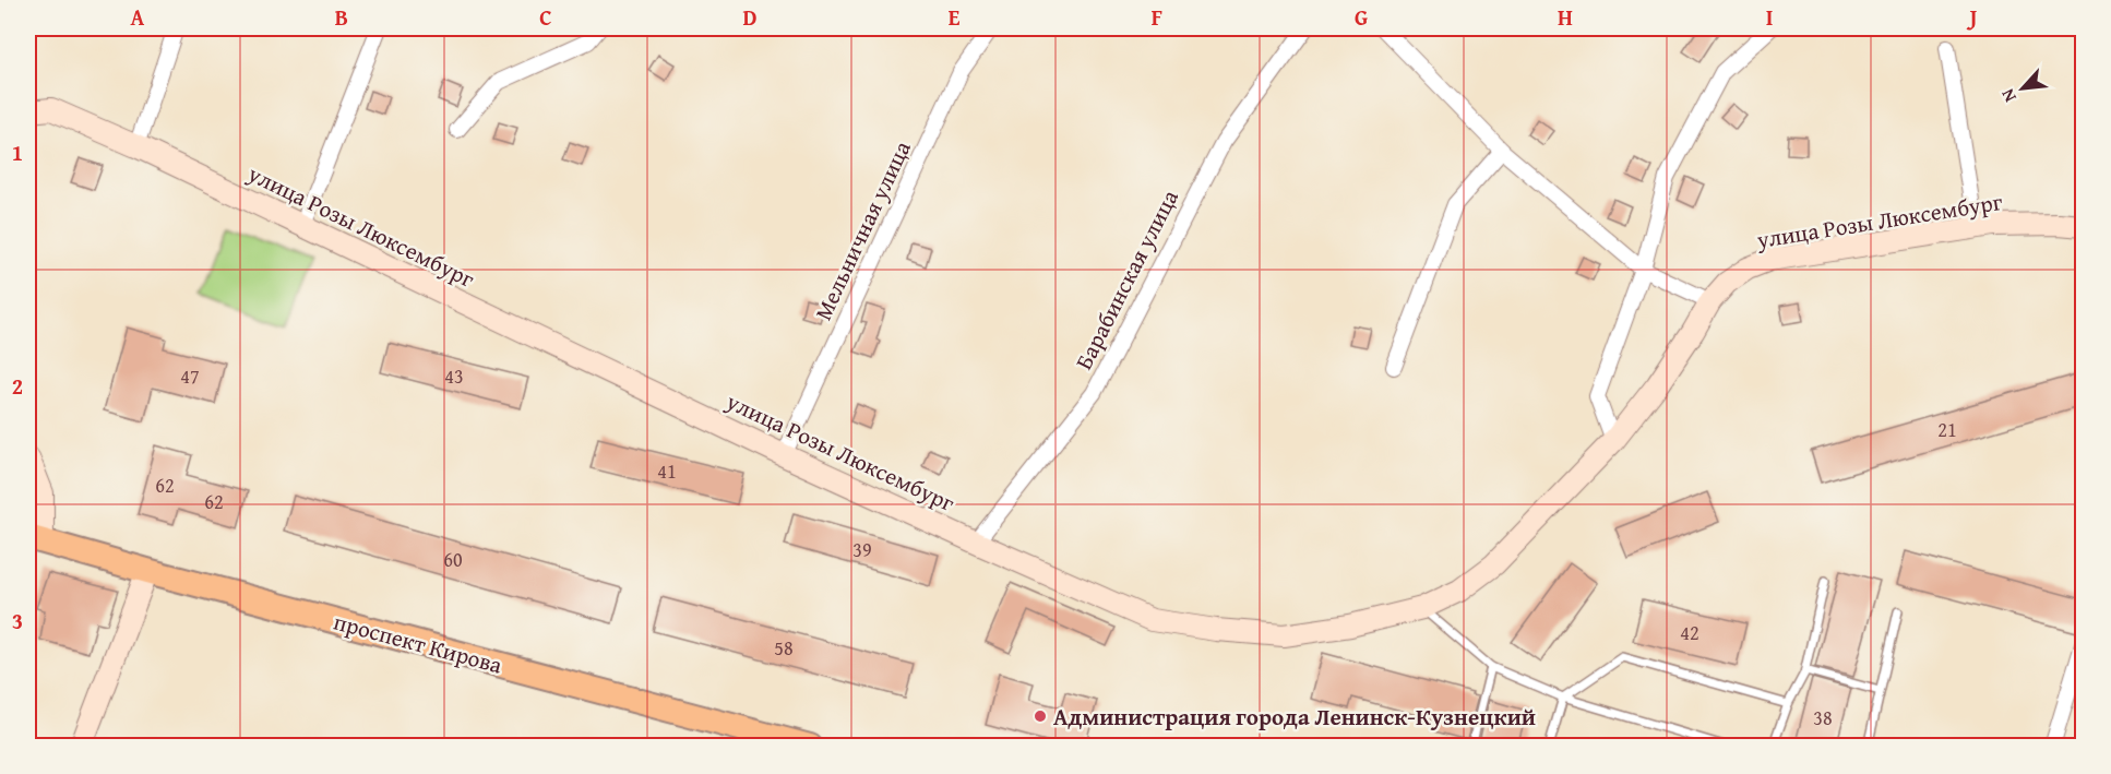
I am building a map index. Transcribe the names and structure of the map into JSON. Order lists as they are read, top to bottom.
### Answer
{
  "streets": {
    "main road": ["проспект Кирова"],
    "street": ["улица Розы Люксембург", "Мельничная улица", "Барабинская улица"]
  },
  "crossings": [
    ["улица Розы Люксембург", "Мельничная улица"],
    ["улица Розы Люксембург", "Барабинская улица"]
  ],
  "places": ["Администрация города Ленинск-Кузнецкий"],
  "house_numbers": [
    "47",
    "43",
    "21",
    "41",
    "62",
    "62",
    "39",
    "60",
    "42",
    "58",
    "38"
  ],
  "north": "bottom left",
  "grid": {
    "columns": [
      "A",
      "B",
      "C",
      "D",
      "E",
      "F",
      "G",
      "H",
      "I",
      "J"
    ],
    "rows": ["1", "2", "3"]
  }
}
